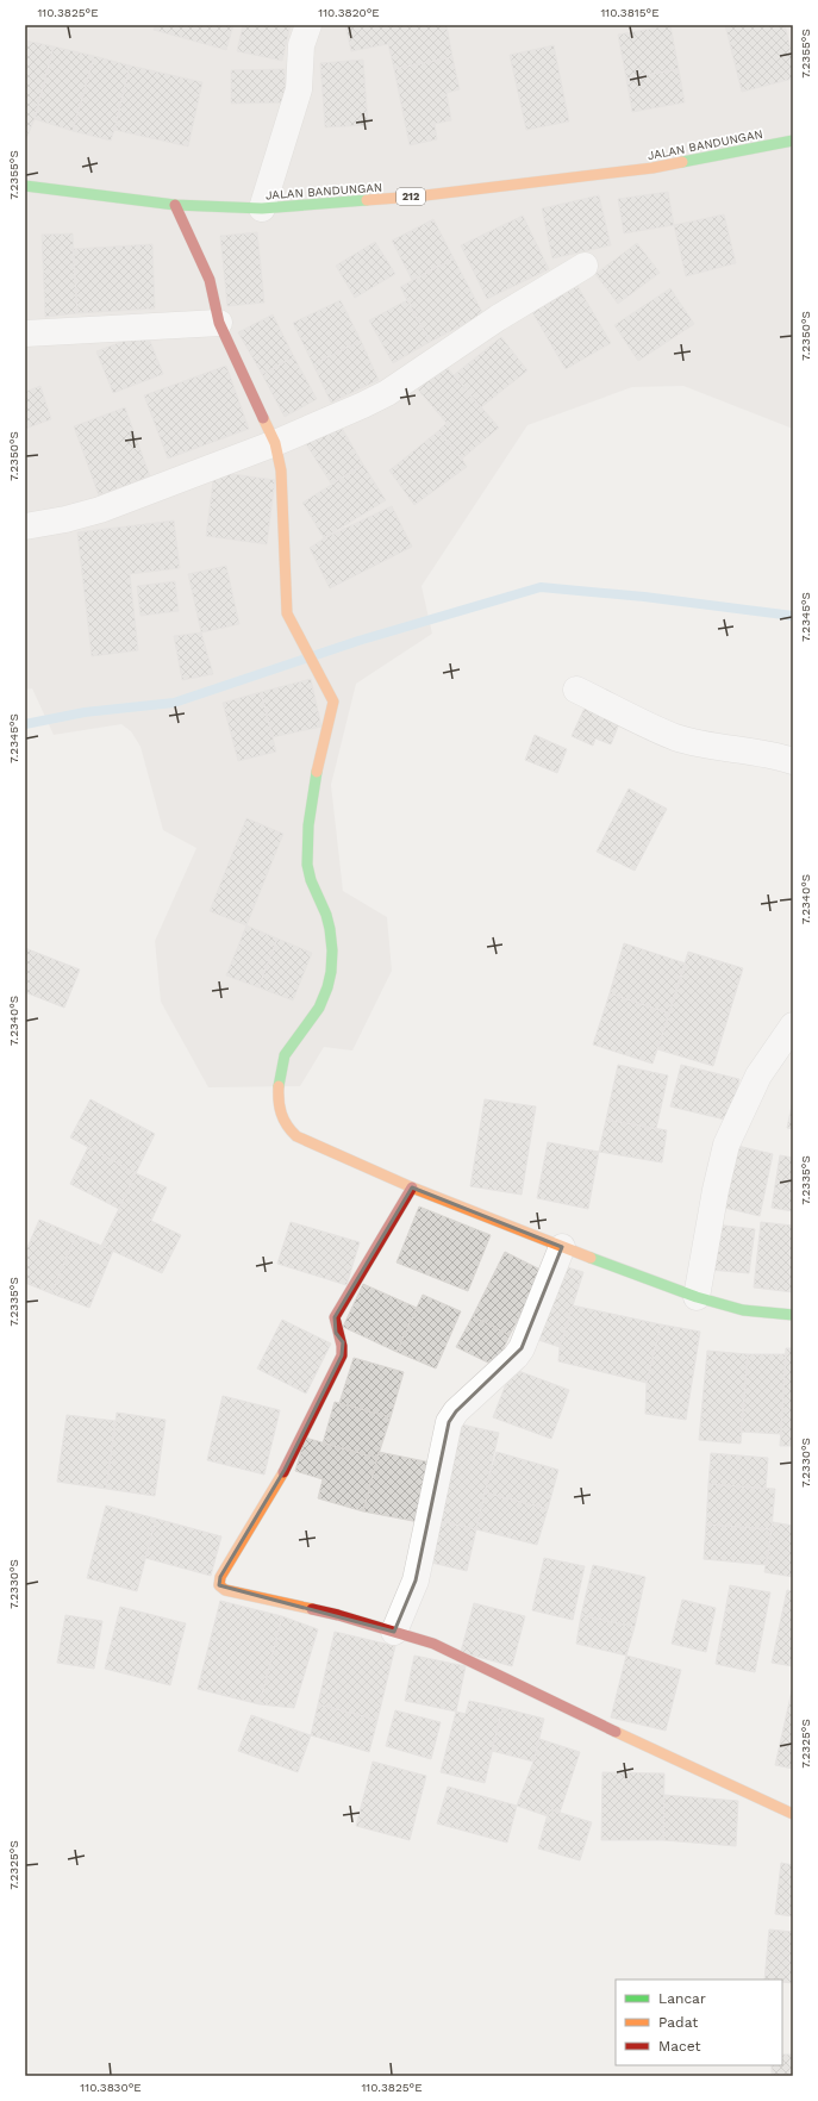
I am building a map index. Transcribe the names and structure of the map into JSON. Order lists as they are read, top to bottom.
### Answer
{
  "streets": {
    "street": ["JALAN BANDUNGAN", "212"]
  },
  "legend": ["Lancar", "Padat", "Macet"],
  "coordinates": [
    "110.3825°E",
    "110.3820°E",
    "110.3815°E",
    "7.2355°S",
    "7.2350°S",
    "7.2345°S",
    "7.2340°S",
    "7.2335°S",
    "7.2330°S",
    "7.2325°S",
    "110.3830°E"
  ]
}
